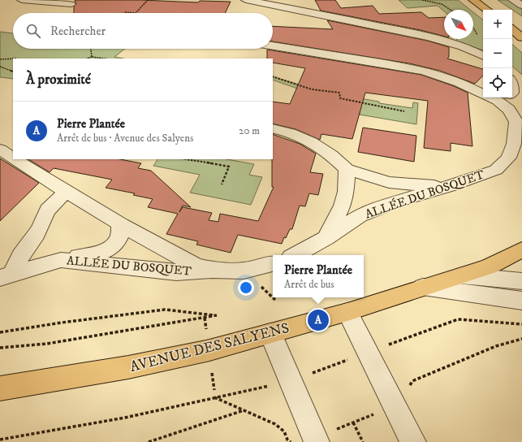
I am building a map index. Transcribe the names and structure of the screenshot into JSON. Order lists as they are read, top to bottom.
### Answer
{
  "streets": {
    "main road": ["AVENUE DES SALYENS"],
    "street": ["ALLÉE DU BOSQUET"]
  },
  "north": "bottom right",
  "page": {
    "map_buttons": ["+", "−"],
    "search": "Rechercher",
    "heading": "À proximité",
    "list": [
      {
        "mark": "A",
        "name": "Pierre Plantée",
        "note": "Arrêt de bus · Avenue des Salyens",
        "value": "20 m"
      }
    ],
    "popup": ["Pierre Plantée", "Arrêt de bus"],
    "pins": "A"
  }
}
